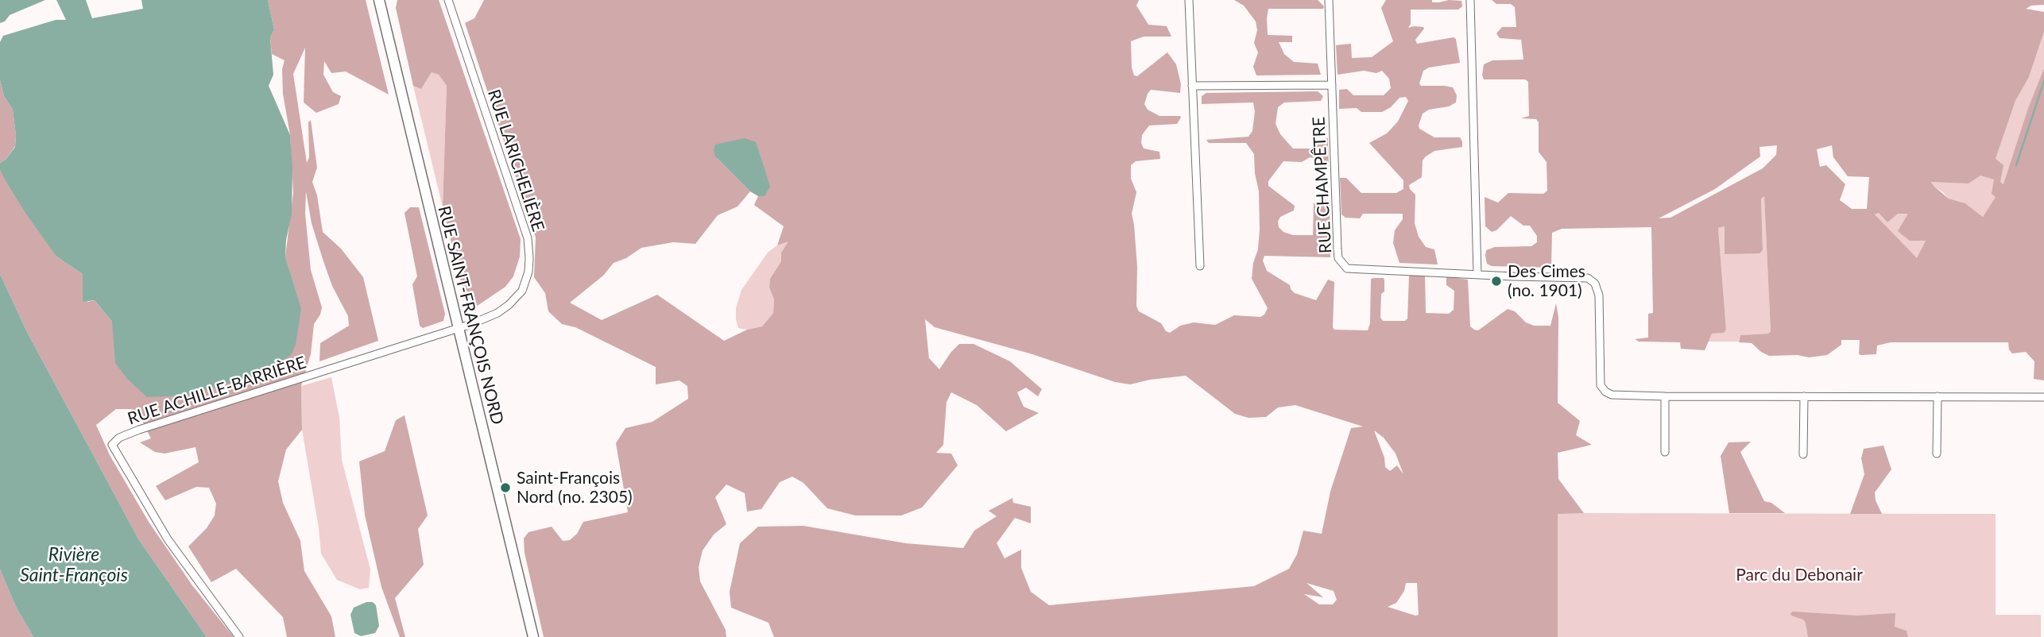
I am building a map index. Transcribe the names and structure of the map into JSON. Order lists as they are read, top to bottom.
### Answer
{
  "streets": {
    "street": [
      "RUE LARICHELIÈRE",
      "RUE CHAMPÊTRE",
      "RUE SAINT-FRANÇOIS NORD",
      "RUE ACHILLE-BARRIÈRE"
    ]
  },
  "crossings": [
    ["RUE LARICHELIÈRE", "RUE SAINT-FRANÇOIS NORD"],
    ["RUE LARICHELIÈRE", "RUE ACHILLE-BARRIÈRE"],
    ["RUE SAINT-FRANÇOIS NORD", "RUE ACHILLE-BARRIÈRE"]
  ],
  "water": ["Rivière Saint-François"],
  "parks": ["Parc du Debonair"],
  "places": ["Des Cimes (no. 1901)", "Saint-François Nord (no. 2305)"]
}
